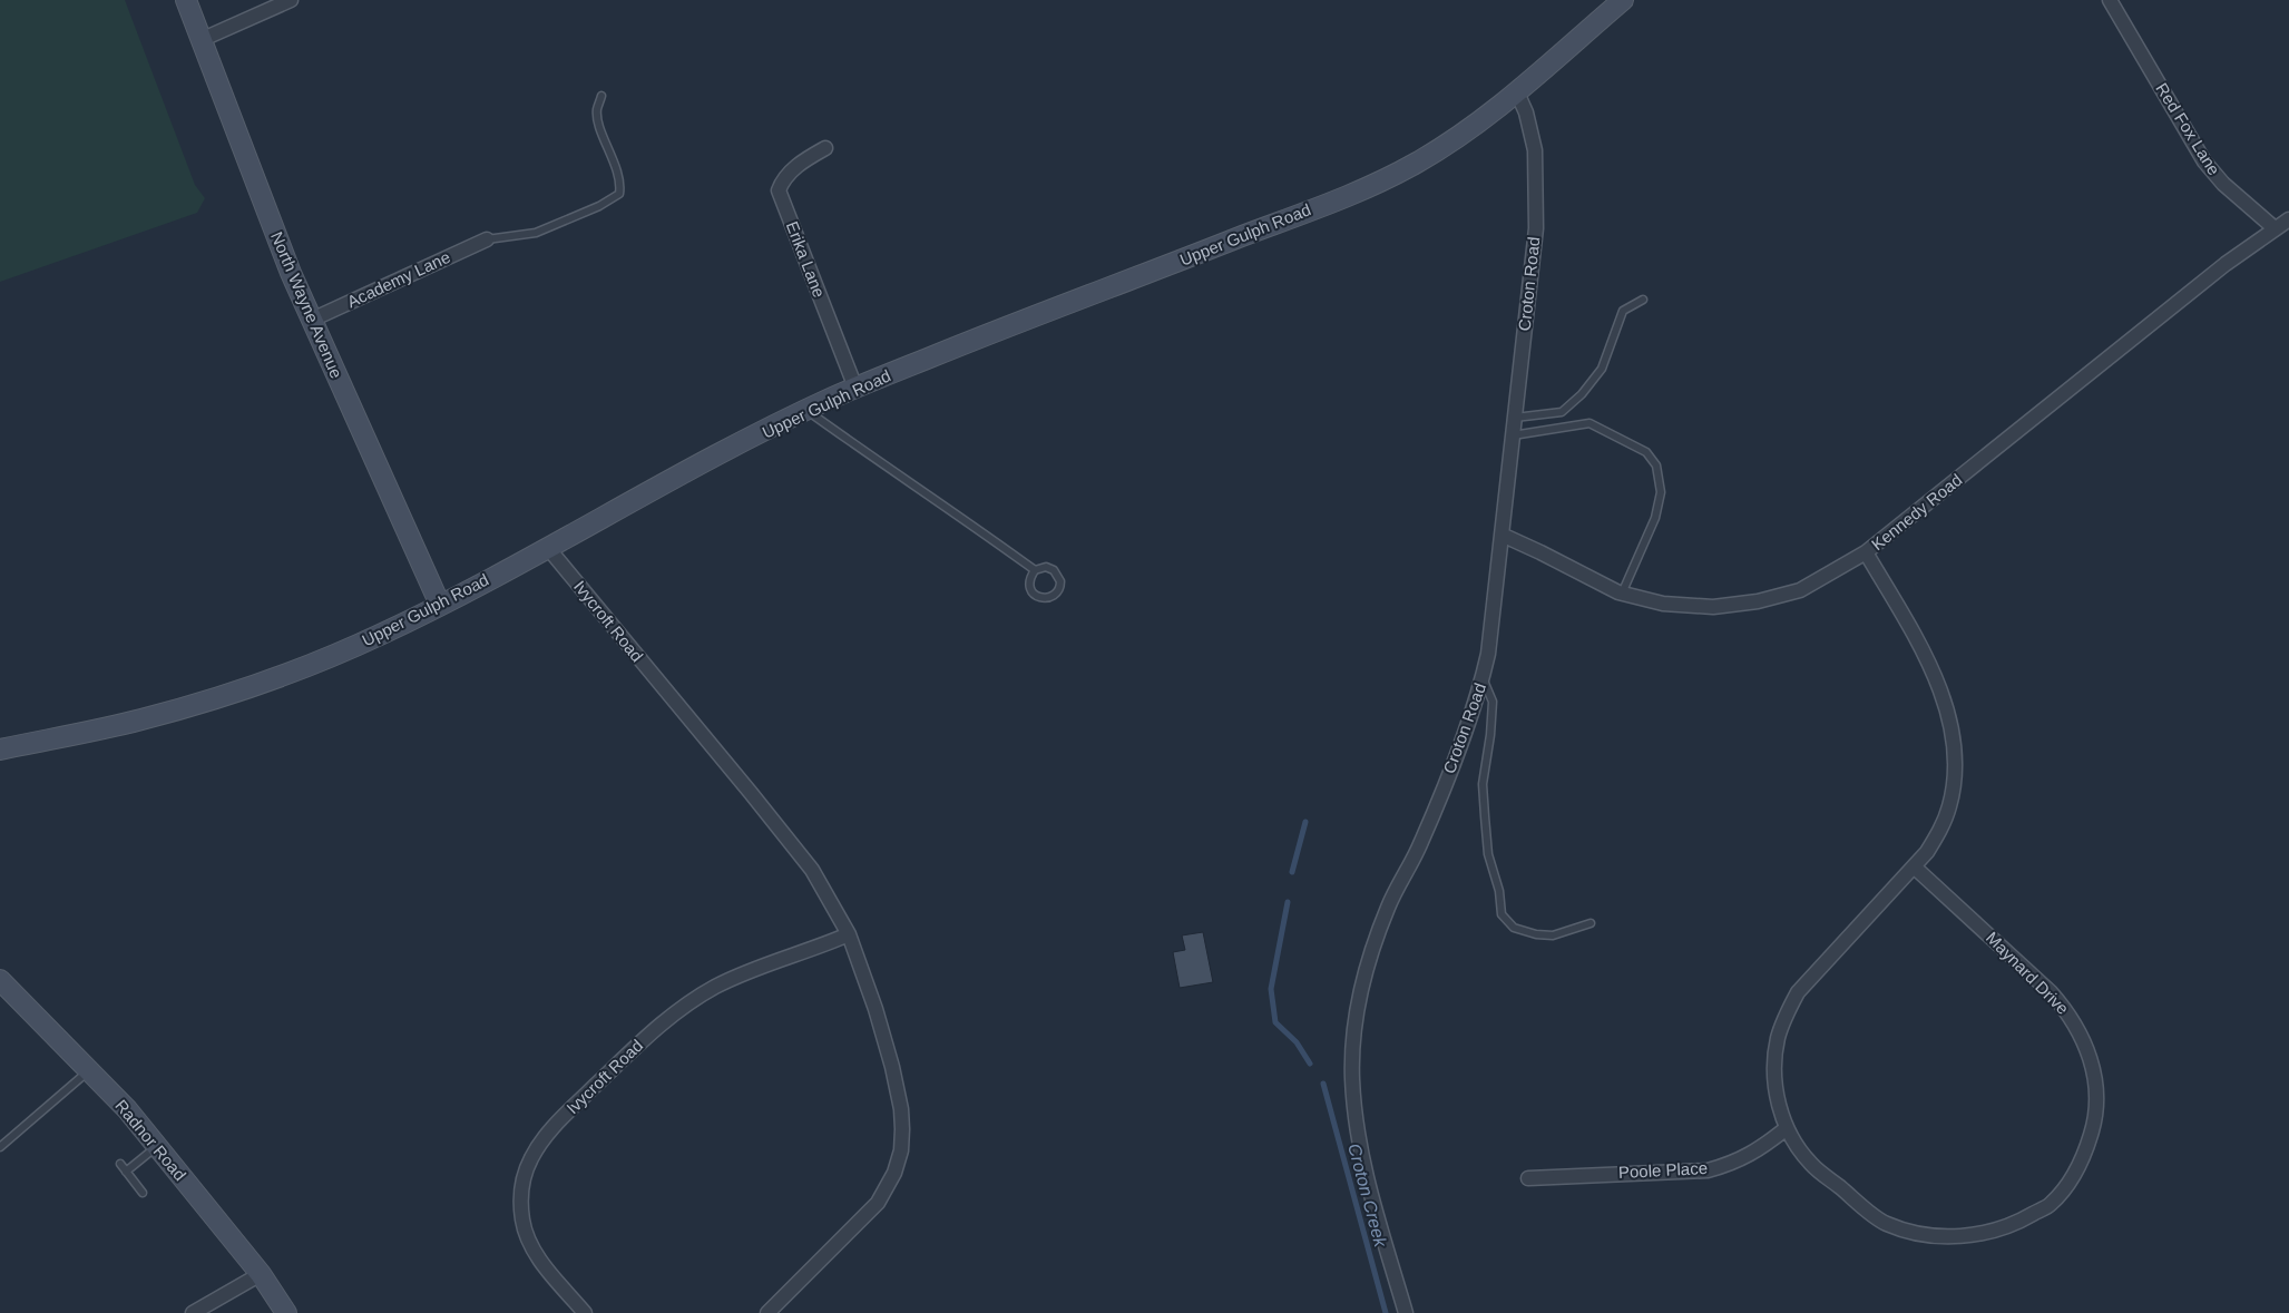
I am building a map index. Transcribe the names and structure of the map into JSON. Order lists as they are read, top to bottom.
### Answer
{
  "streets": {
    "street": [
      "Red Fox Lane",
      "Upper Gulph Road",
      "Erika Lane",
      "Academy Lane",
      "Croton Road",
      "North Wayne Avenue",
      "Kennedy Road",
      "Ivycroft Road",
      "Maynard Drive",
      "Radnor Road",
      "Poole Place"
    ]
  },
  "crossings": [
    ["Red Fox Lane", "Kennedy Road"],
    ["Upper Gulph Road", "Erika Lane"],
    ["Upper Gulph Road", "Croton Road"],
    ["Upper Gulph Road", "North Wayne Avenue"],
    ["Upper Gulph Road", "Ivycroft Road"],
    ["Academy Lane", "North Wayne Avenue"],
    ["Croton Road", "Kennedy Road"],
    ["Kennedy Road", "Maynard Drive"],
    ["Maynard Drive", "Poole Place"]
  ],
  "water": ["Croton Creek"]
}
